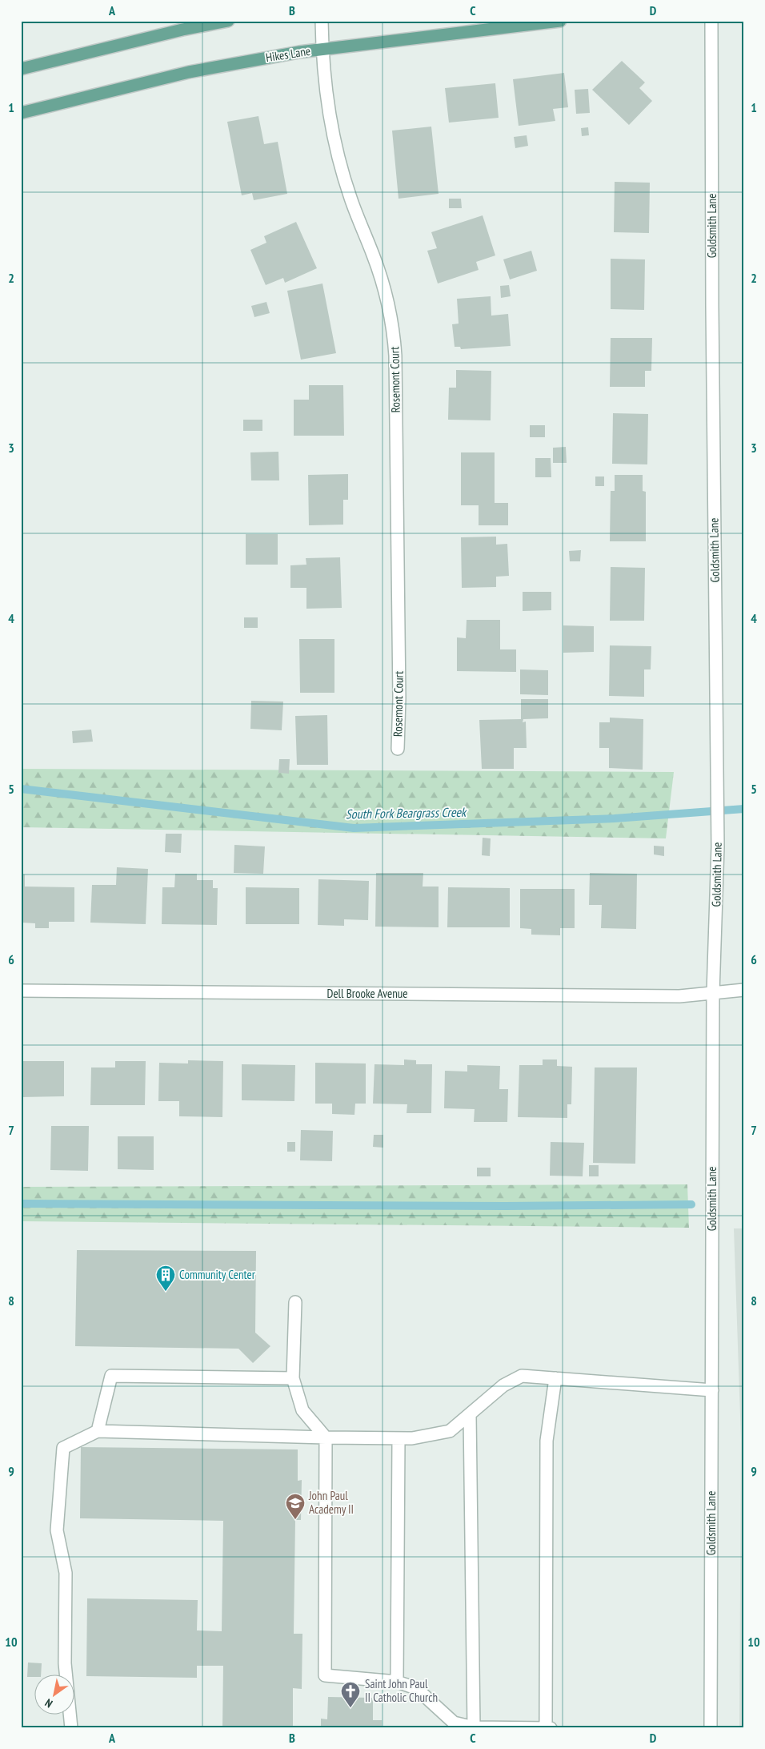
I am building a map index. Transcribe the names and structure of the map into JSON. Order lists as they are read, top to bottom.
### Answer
{
  "streets": {
    "main road": ["Hikes Lane"],
    "street": ["Goldsmith Lane", "Rosemont Court", "Dell Brooke Avenue"]
  },
  "crossings": [
    ["Hikes Lane", "Rosemont Court"],
    ["Goldsmith Lane", "Dell Brooke Avenue"]
  ],
  "water": ["South Fork Beargrass Creek"],
  "places": {
    "building": ["Community Center"],
    "school or university": ["John Paul Academy II"],
    "church": ["Saint John Paul II Catholic Church"]
  },
  "north": "bottom left",
  "grid": {
    "columns": [
      "A",
      "B",
      "C",
      "D"
    ],
    "rows": [
      "1",
      "2",
      "3",
      "4",
      "5",
      "6",
      "7",
      "8",
      "9",
      "10"
    ]
  }
}
